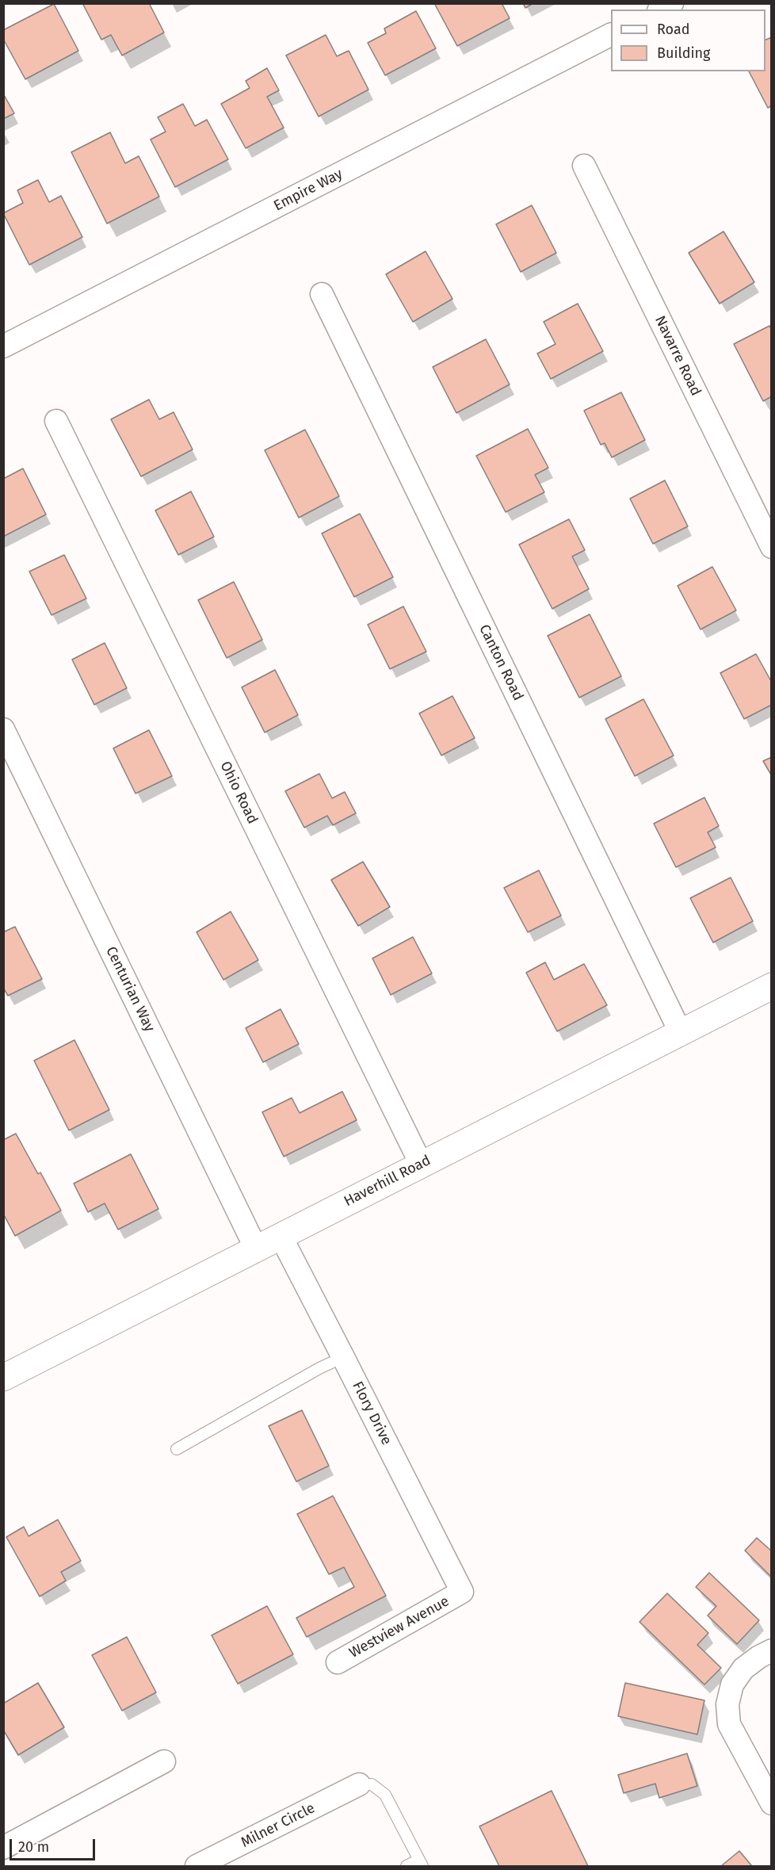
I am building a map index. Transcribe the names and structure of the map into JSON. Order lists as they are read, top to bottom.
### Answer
{
  "streets": {
    "street": [
      "Empire Way",
      "Navarre Road",
      "Canton Road",
      "Ohio Road",
      "Centurian Way",
      "Haverhill Road",
      "Flory Drive",
      "Westview Avenue",
      "Milner Circle"
    ]
  },
  "crossings": [
    ["Canton Road", "Haverhill Road"],
    ["Ohio Road", "Haverhill Road"],
    ["Centurian Way", "Haverhill Road"],
    ["Haverhill Road", "Flory Drive"],
    ["Flory Drive", "Westview Avenue"]
  ],
  "legend": ["Road", "Building"],
  "scale_bar": "20 m"
}
